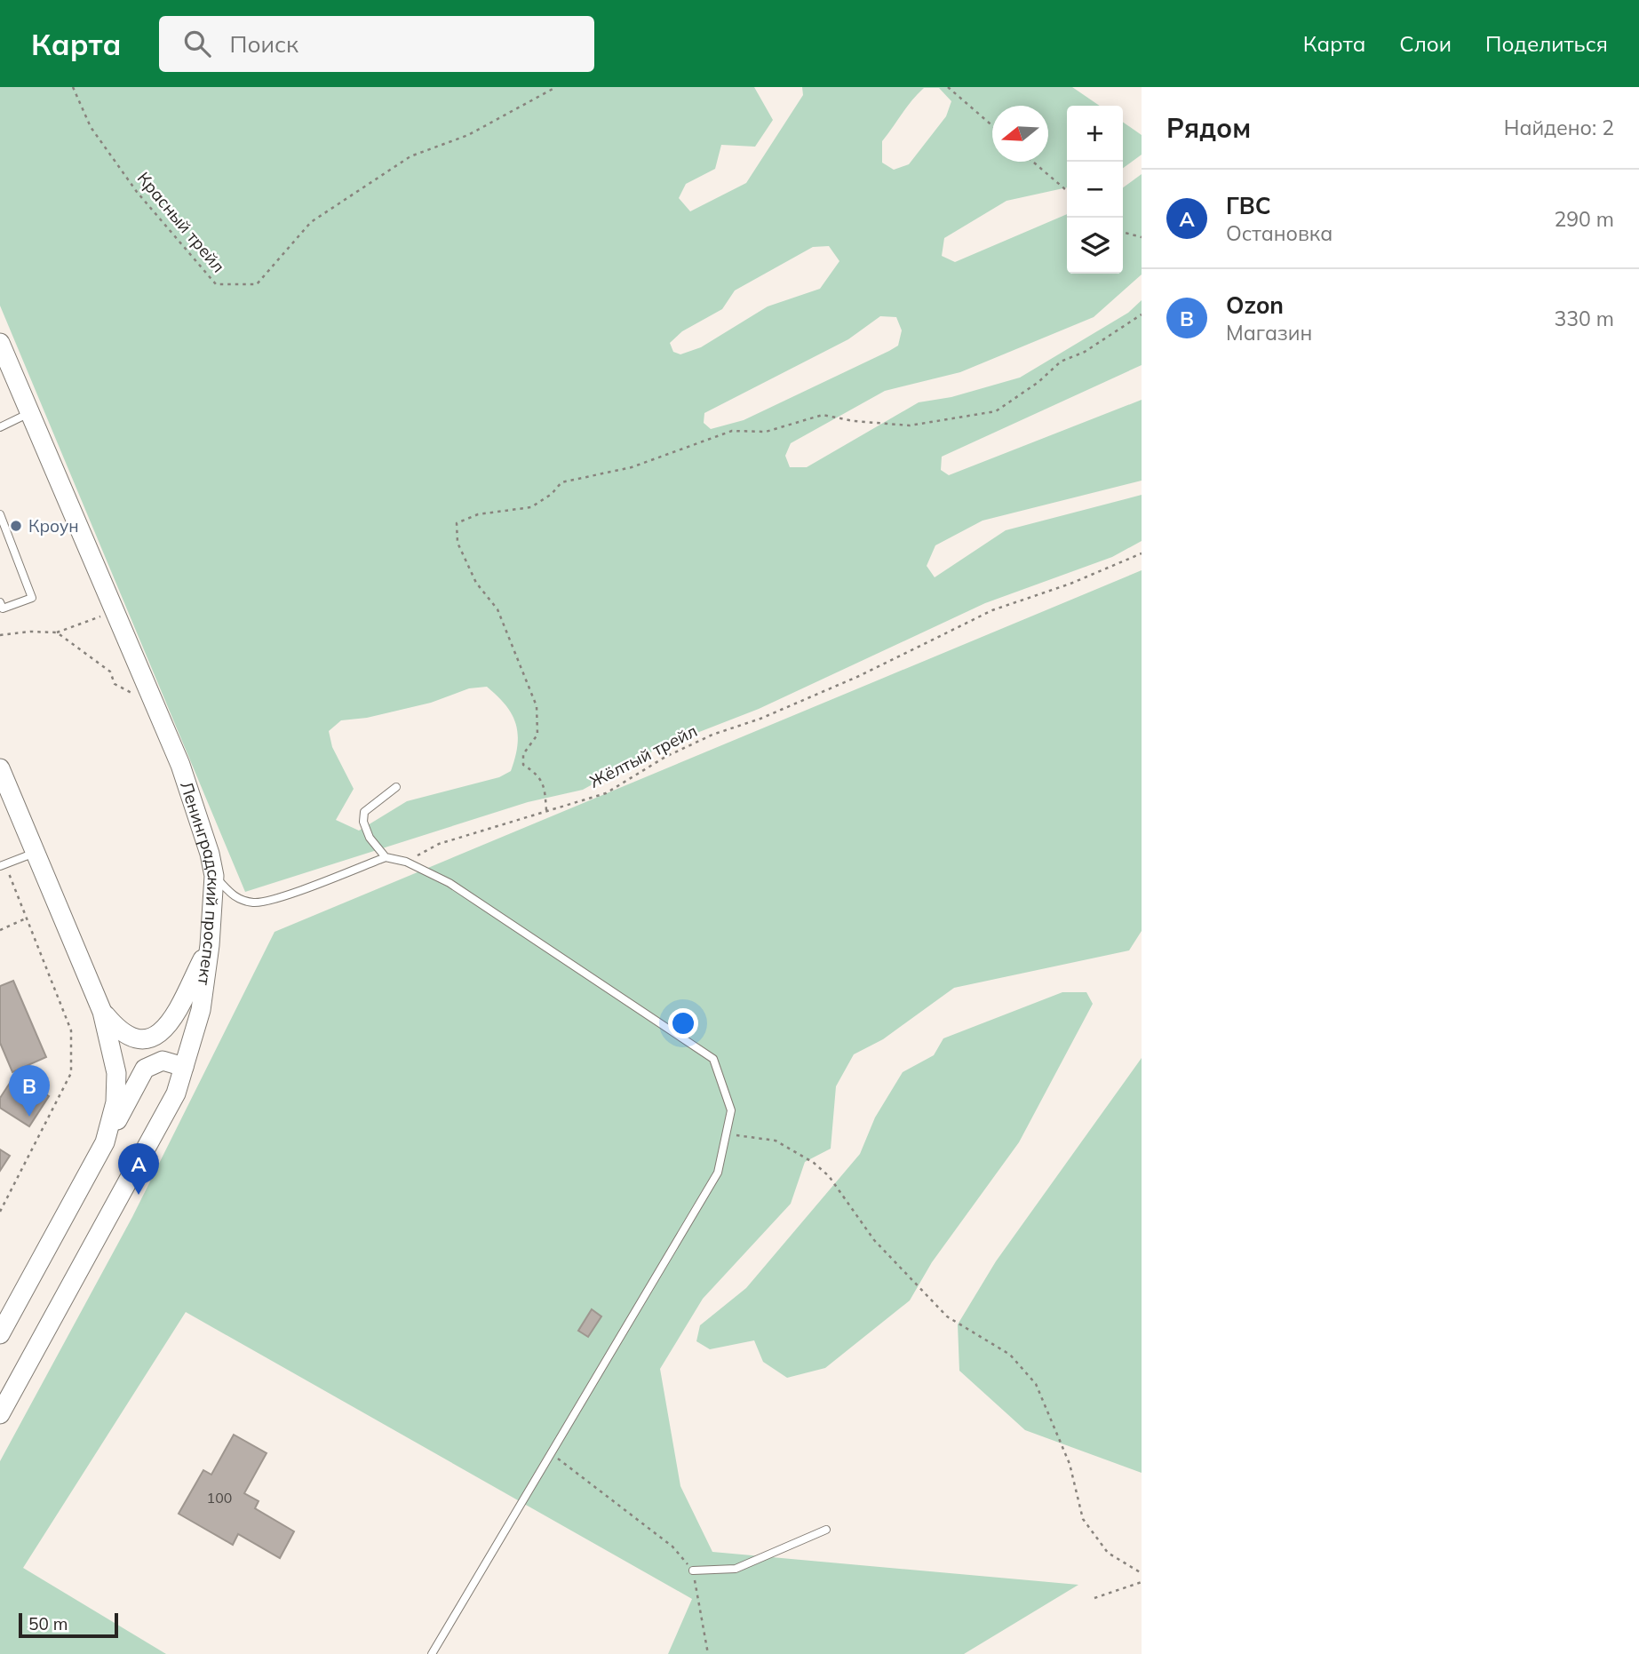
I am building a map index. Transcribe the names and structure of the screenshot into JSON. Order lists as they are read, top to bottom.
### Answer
{
  "streets": {
    "main road": ["Ленинградский проспект"],
    "path": ["Красный трейл", "Жёлтый трейл"]
  },
  "places": ["Кроун"],
  "house_numbers": ["100"],
  "scale_bar": "50 m",
  "north": "left",
  "page": {
    "header": "Карта",
    "search": "Поиск",
    "nav": ["Карта", "Слои", "Поделиться"],
    "heading": ["Рядом", "Найдено: 2"],
    "map_buttons": ["+", "−"],
    "list": [
      {
        "mark": "A",
        "name": "ГВС",
        "note": "Остановка",
        "value": "290 m"
      },
      {
        "mark": "B",
        "name": "Ozon",
        "note": "Магазин",
        "value": "330 m"
      }
    ],
    "pins": ["B", "A"],
    "scale": "50 m"
  }
}
